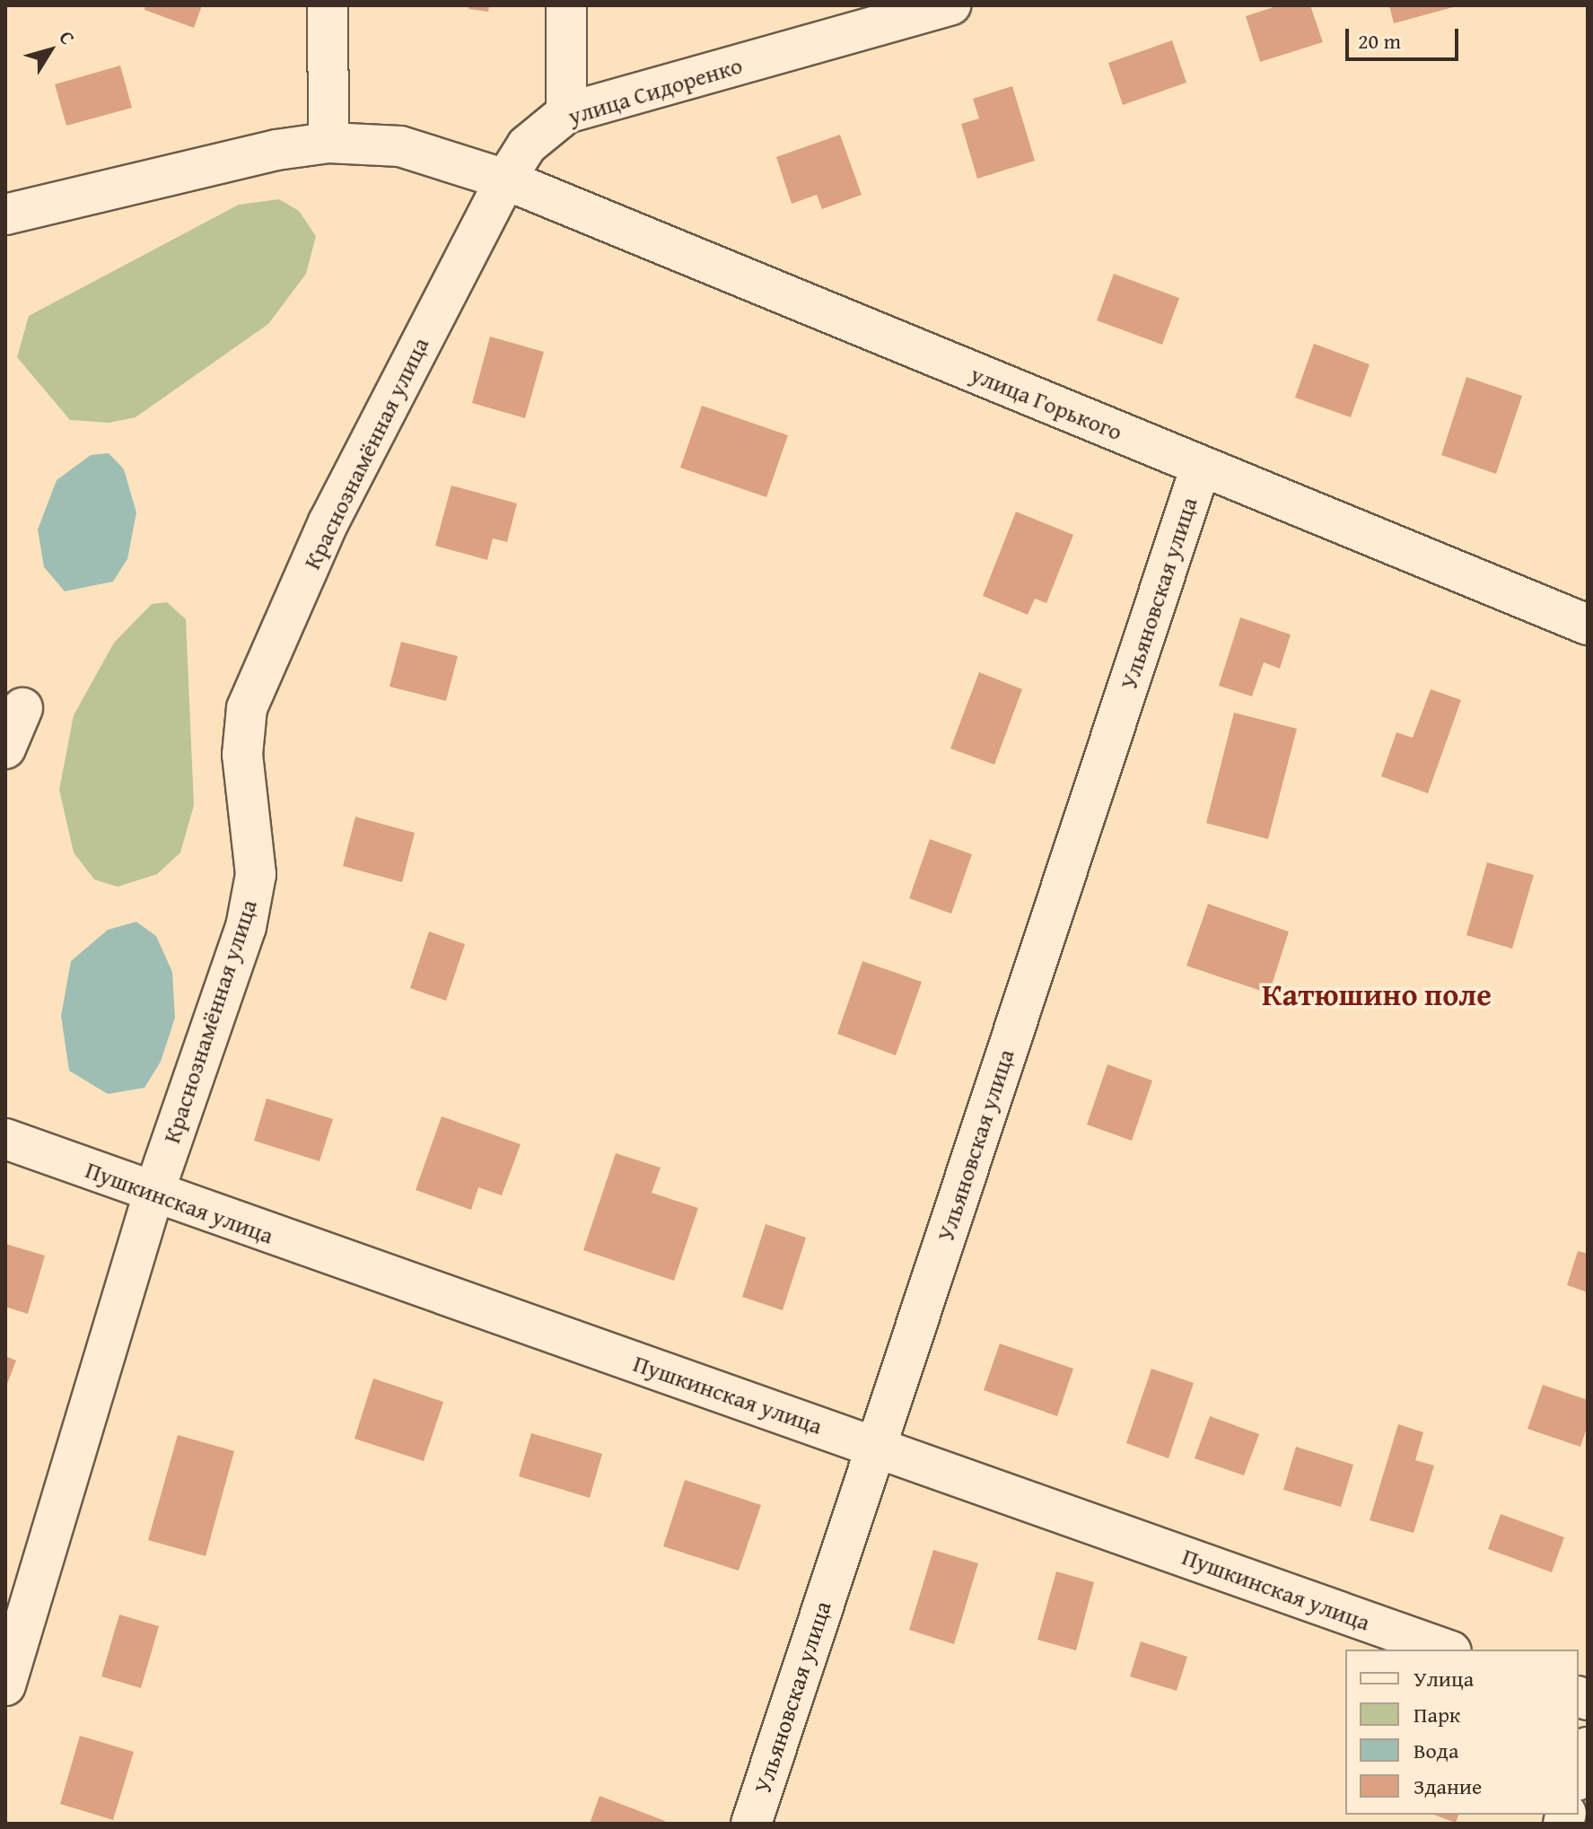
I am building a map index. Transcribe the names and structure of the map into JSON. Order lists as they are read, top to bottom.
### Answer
{
  "streets": {
    "street": [
      "улица Сидоренко",
      "улица Горького",
      "Краснознамённая улица",
      "Ульяновская улица",
      "Пушкинская улица"
    ]
  },
  "crossings": [
    ["улица Сидоренко", "улица Горького"],
    ["улица Сидоренко", "Краснознамённая улица"],
    ["улица Горького", "Краснознамённая улица"],
    ["улица Горького", "Ульяновская улица"],
    ["Краснознамённая улица", "Пушкинская улица"],
    ["Ульяновская улица", "Пушкинская улица"]
  ],
  "districts": ["Катюшино поле"],
  "legend": [
    "Улица",
    "Парк",
    "Вода",
    "Здание"
  ],
  "scale_bar": "20 m",
  "north": "top right"
}
